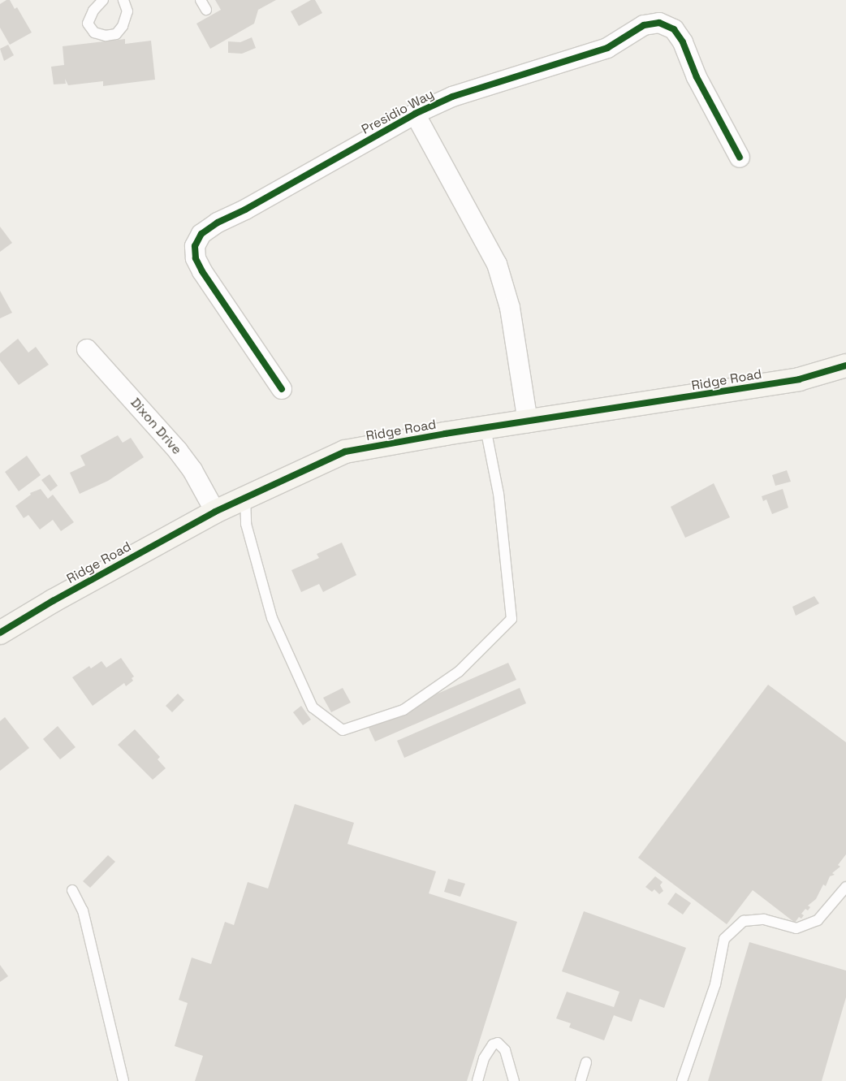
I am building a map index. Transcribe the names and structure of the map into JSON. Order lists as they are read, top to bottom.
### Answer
{
  "streets": {
    "street": ["Presidio Way", "Ridge Road", "Dixon Drive"]
  },
  "crossings": [
    ["Presidio Way", "Ridge Road"],
    ["Ridge Road", "Dixon Drive"]
  ]
}
